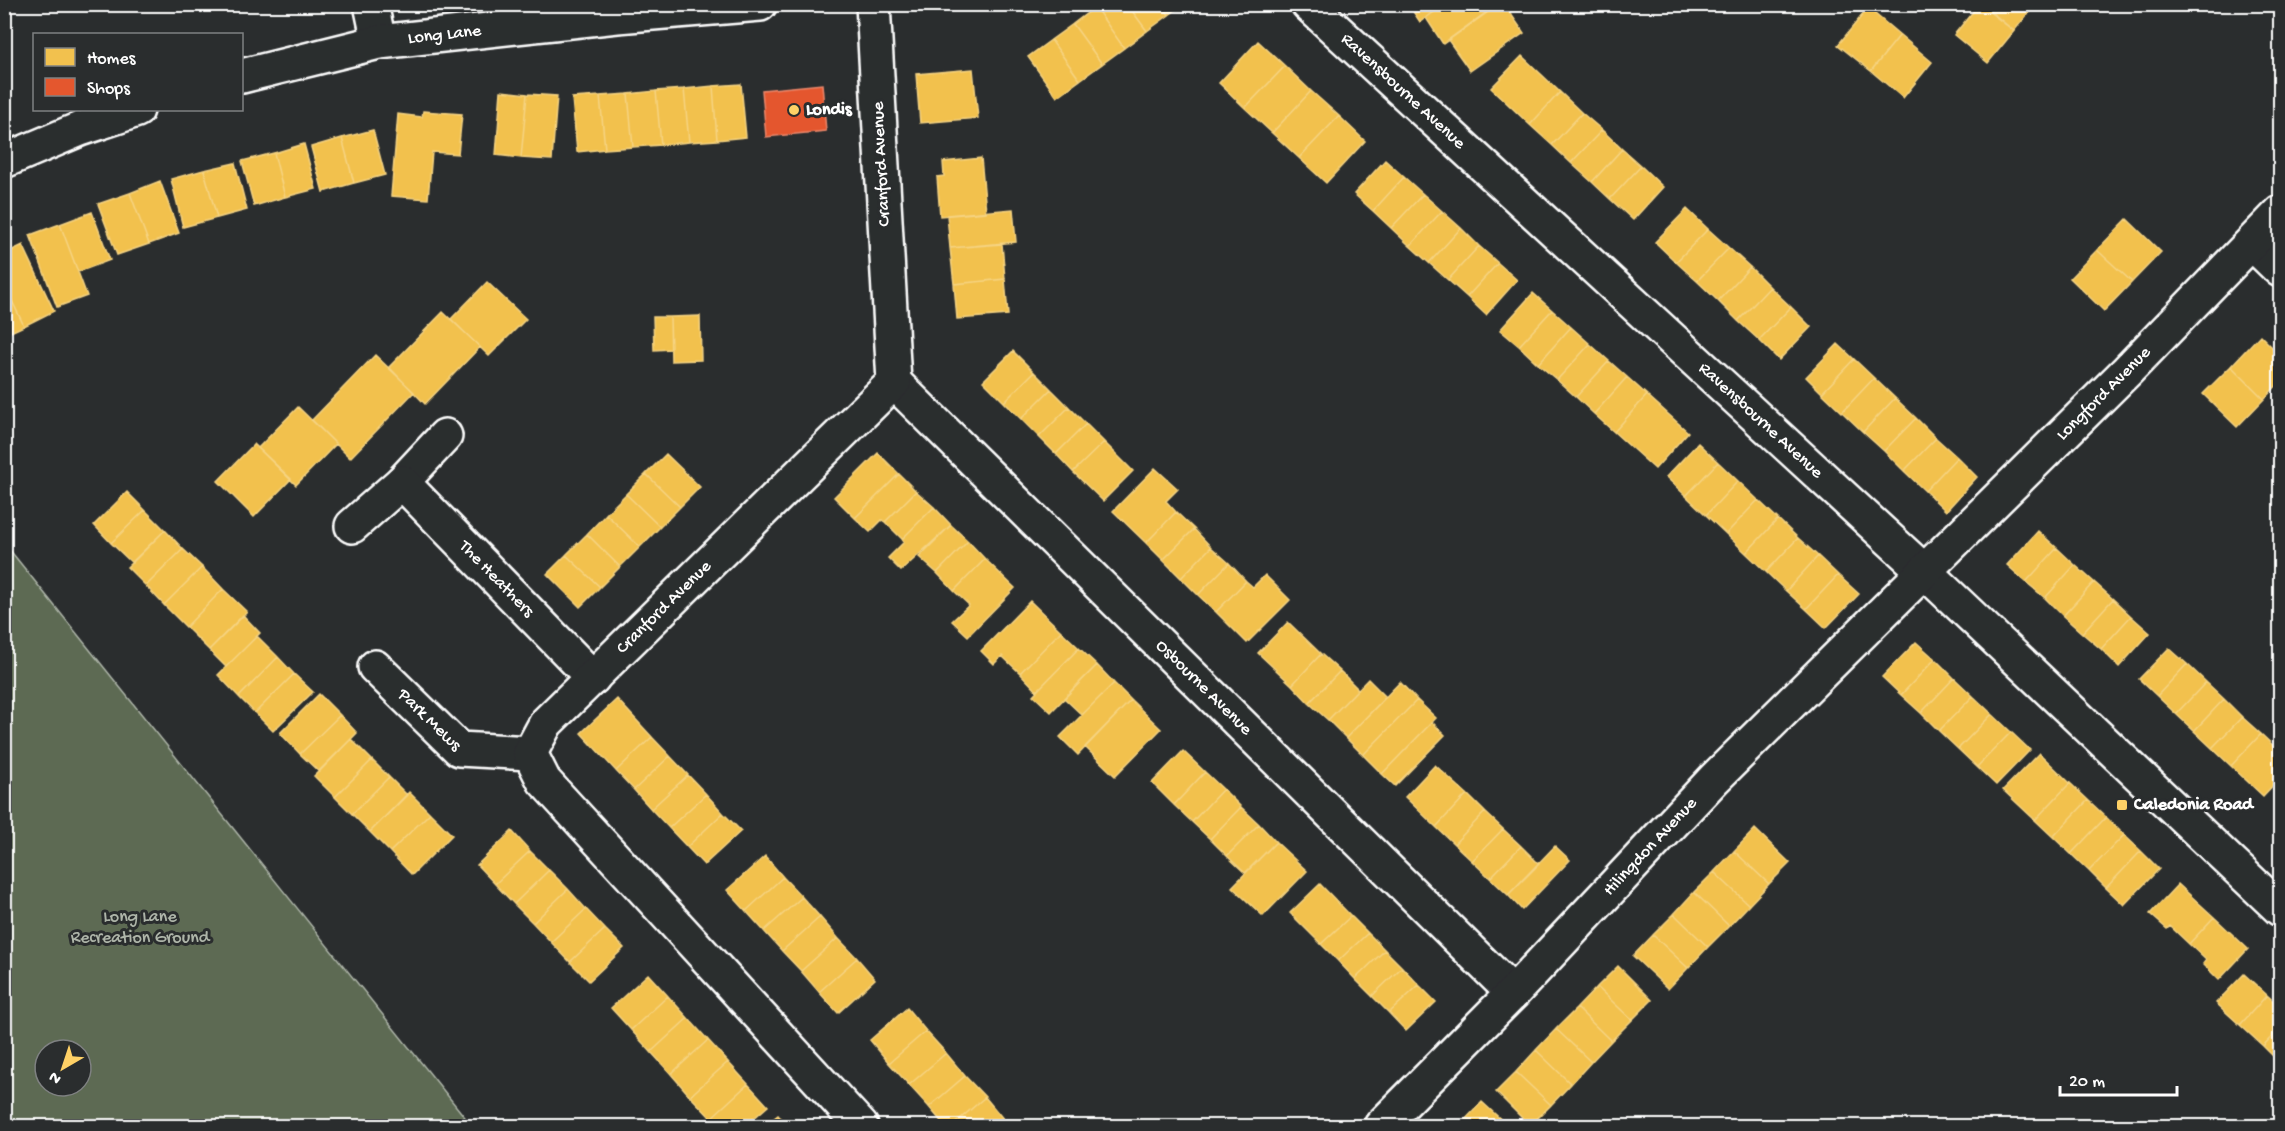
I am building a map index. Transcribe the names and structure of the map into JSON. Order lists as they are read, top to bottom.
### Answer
{
  "streets": {
    "street": [
      "Long Lane",
      "Ravensbourne Avenue",
      "Cranford Avenue",
      "Longford Avenue",
      "The Heathers",
      "Osbourne Avenue",
      "Park Mews",
      "Hilingdon Avenue"
    ]
  },
  "crossings": [
    ["Ravensbourne Avenue", "Longford Avenue"],
    ["Ravensbourne Avenue", "Hilingdon Avenue"],
    ["Cranford Avenue", "The Heathers"],
    ["Cranford Avenue", "Osbourne Avenue"],
    ["Cranford Avenue", "Park Mews"],
    ["Longford Avenue", "Hilingdon Avenue"],
    ["Osbourne Avenue", "Hilingdon Avenue"]
  ],
  "parks": ["Long Lane Recreation Ground"],
  "places": {
    "other": ["Londis"],
    "transit": ["Caledonia Road"]
  },
  "legend": ["Homes", "Shops"],
  "scale_bar": "20 m",
  "north": "bottom left"
}
